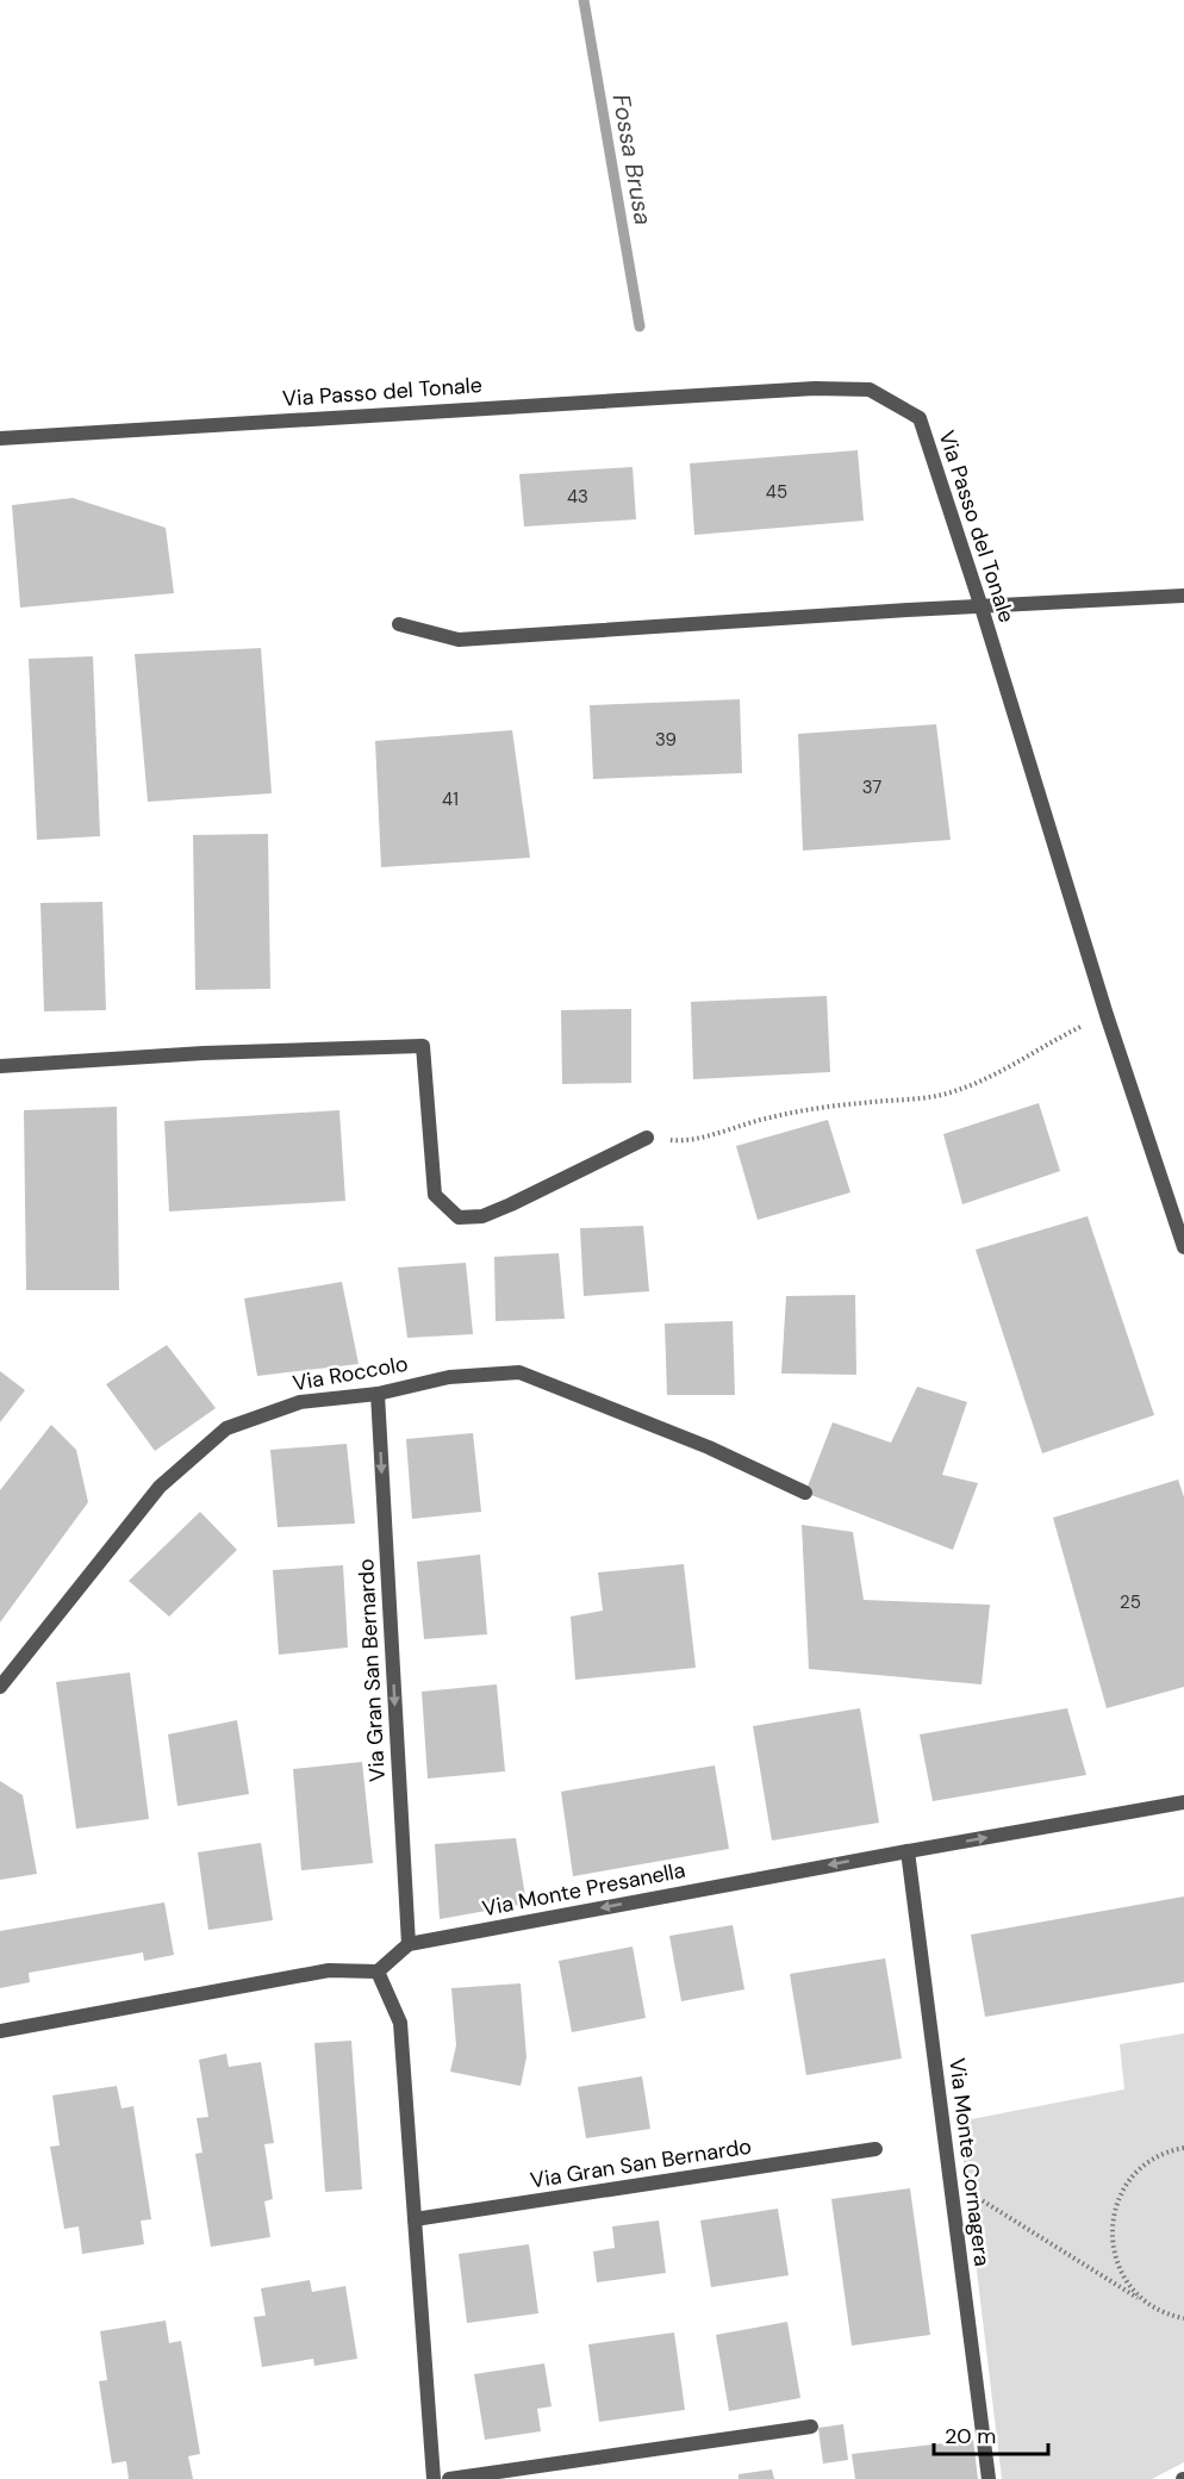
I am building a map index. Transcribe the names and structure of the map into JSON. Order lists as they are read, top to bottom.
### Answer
{
  "streets": {
    "street": [
      "Via Passo del Tonale",
      "Via Roccolo",
      "Via Gran San Bernardo",
      "Via Monte Presanella",
      "Via Monte Cornagera"
    ]
  },
  "crossings": [
    ["Via Roccolo", "Via Gran San Bernardo"],
    ["Via Gran San Bernardo", "Via Monte Presanella"],
    ["Via Monte Presanella", "Via Monte Cornagera"]
  ],
  "one_way": ["Via Gran San Bernardo"],
  "water": ["Fossa Brusa"],
  "house_numbers": [
    "45",
    "43",
    "39",
    "37",
    "41",
    "25"
  ],
  "scale_bar": "20 m"
}
